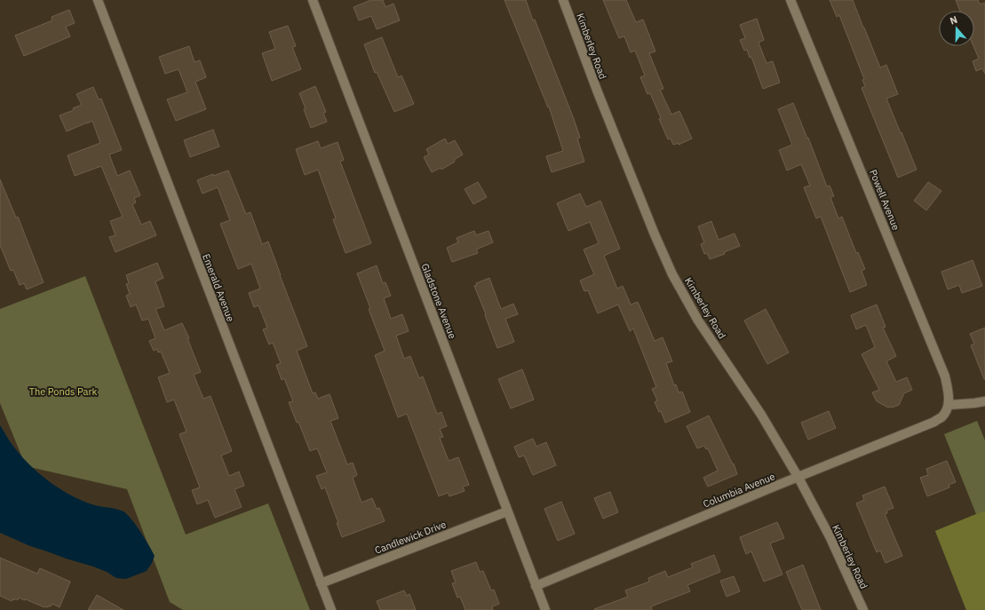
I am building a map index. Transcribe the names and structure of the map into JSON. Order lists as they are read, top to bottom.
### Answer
{
  "streets": {
    "street": [
      "Kimberley Road",
      "Powell Avenue",
      "Emerald Avenue",
      "Gladstone Avenue",
      "Columbia Avenue",
      "Candlewick Drive"
    ]
  },
  "crossings": [
    ["Kimberley Road", "Columbia Avenue"],
    ["Powell Avenue", "Columbia Avenue"],
    ["Emerald Avenue", "Candlewick Drive"],
    ["Gladstone Avenue", "Columbia Avenue"],
    ["Gladstone Avenue", "Candlewick Drive"]
  ],
  "parks": ["The Ponds Park"],
  "north": "top"
}
